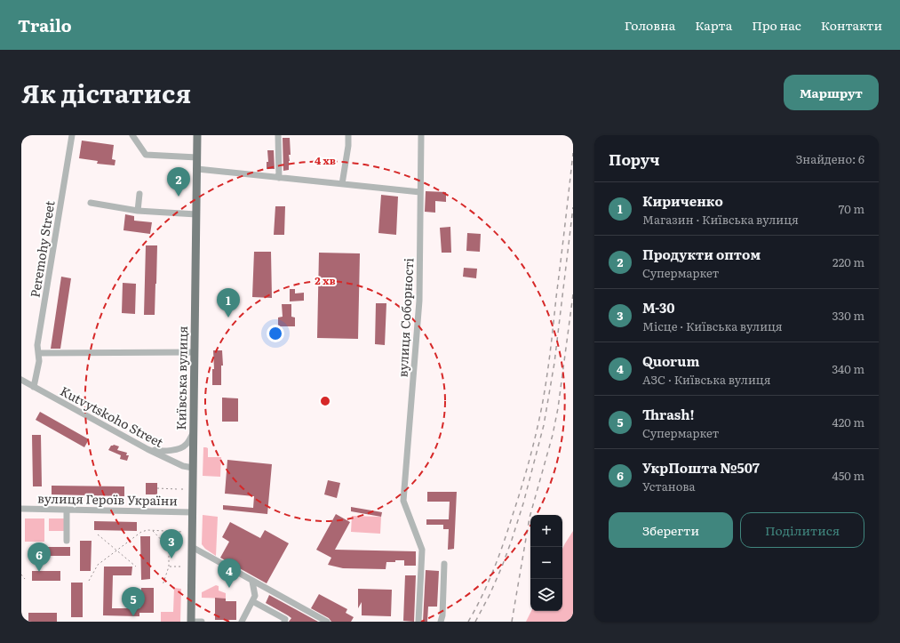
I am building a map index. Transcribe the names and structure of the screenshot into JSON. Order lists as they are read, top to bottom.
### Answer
{
  "streets": {
    "main road": ["Київська вулиця"],
    "street": [
      "Peremohy Street",
      "вулиця Соборності",
      "Kutvytskoho Street",
      "вулиця Героїв України"
    ]
  },
  "crossings": [
    ["Peremohy Street", "Kutvytskoho Street"],
    ["Київська вулиця", "Kutvytskoho Street"],
    ["Київська вулиця", "вулиця Героїв України"]
  ],
  "page": {
    "header": "Trailo",
    "nav": [
      "Головна",
      "Карта",
      "Про нас",
      "Контакти"
    ],
    "title": "Як дістатися",
    "buttons": [
      "Маршрут",
      ["Зберегти", "Поділитися"]
    ],
    "heading": ["Поруч", "Знайдено: 6"],
    "pins": [
      "2",
      "1",
      "3",
      "6",
      "4",
      "5"
    ],
    "list": [
      {
        "mark": "1",
        "name": "Кириченко",
        "note": "Магазин · Київська вулиця",
        "value": "70 m"
      },
      {
        "mark": "2",
        "name": "Продукти оптом",
        "note": "Супермаркет",
        "value": "220 m"
      },
      {
        "mark": "3",
        "name": "М-30",
        "note": "Місце · Київська вулиця",
        "value": "330 m"
      },
      {
        "mark": "4",
        "name": "Quorum",
        "note": "АЗС · Київська вулиця",
        "value": "340 m"
      },
      {
        "mark": "5",
        "name": "Thrash!",
        "note": "Супермаркет",
        "value": "420 m"
      },
      {
        "mark": "6",
        "name": "УкрПошта №507",
        "note": "Установа",
        "value": "450 m"
      }
    ],
    "map_buttons": ["+", "−"]
  },
  "rings": ["4 хв", "2 хв"]
}
